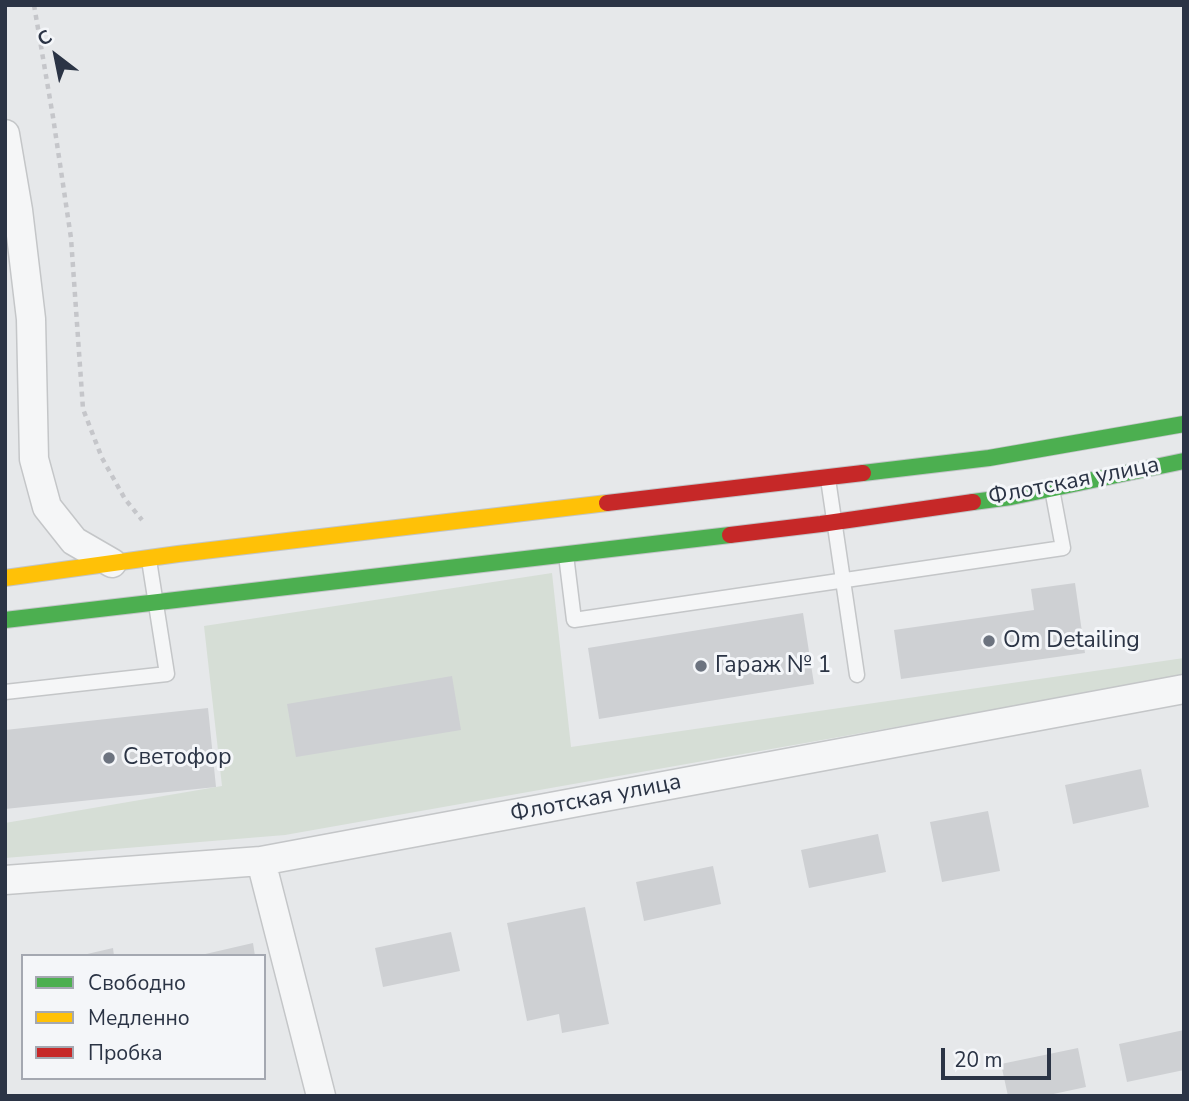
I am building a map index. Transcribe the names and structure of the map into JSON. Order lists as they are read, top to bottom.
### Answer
{
  "streets": {
    "main road": ["Флотская улица"]
  },
  "places": ["Om Detailing", "Гараж № 1", "Светофор"],
  "legend": ["Свободно", "Медленно", "Пробка"],
  "scale_bar": "20 m",
  "north": "top left"
}
